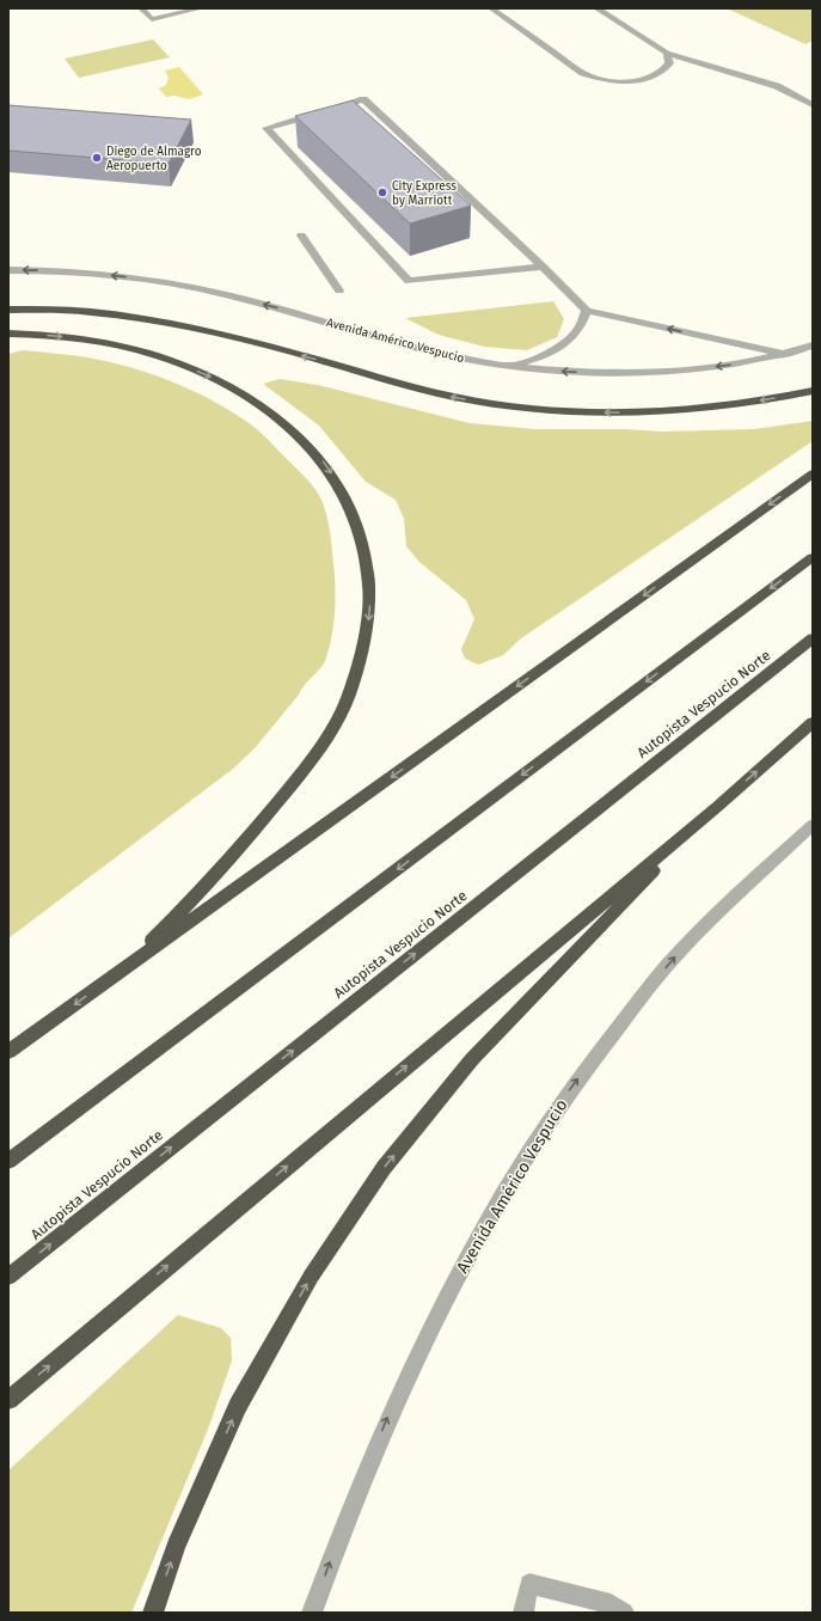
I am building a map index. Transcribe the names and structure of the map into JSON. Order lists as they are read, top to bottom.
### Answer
{
  "streets": {
    "highway": ["Autopista Vespucio Norte"],
    "street": ["Avenida Américo Vespucio"]
  },
  "places": ["Diego de Almagro Aeropuerto", "City Express by Marriott"]
}
